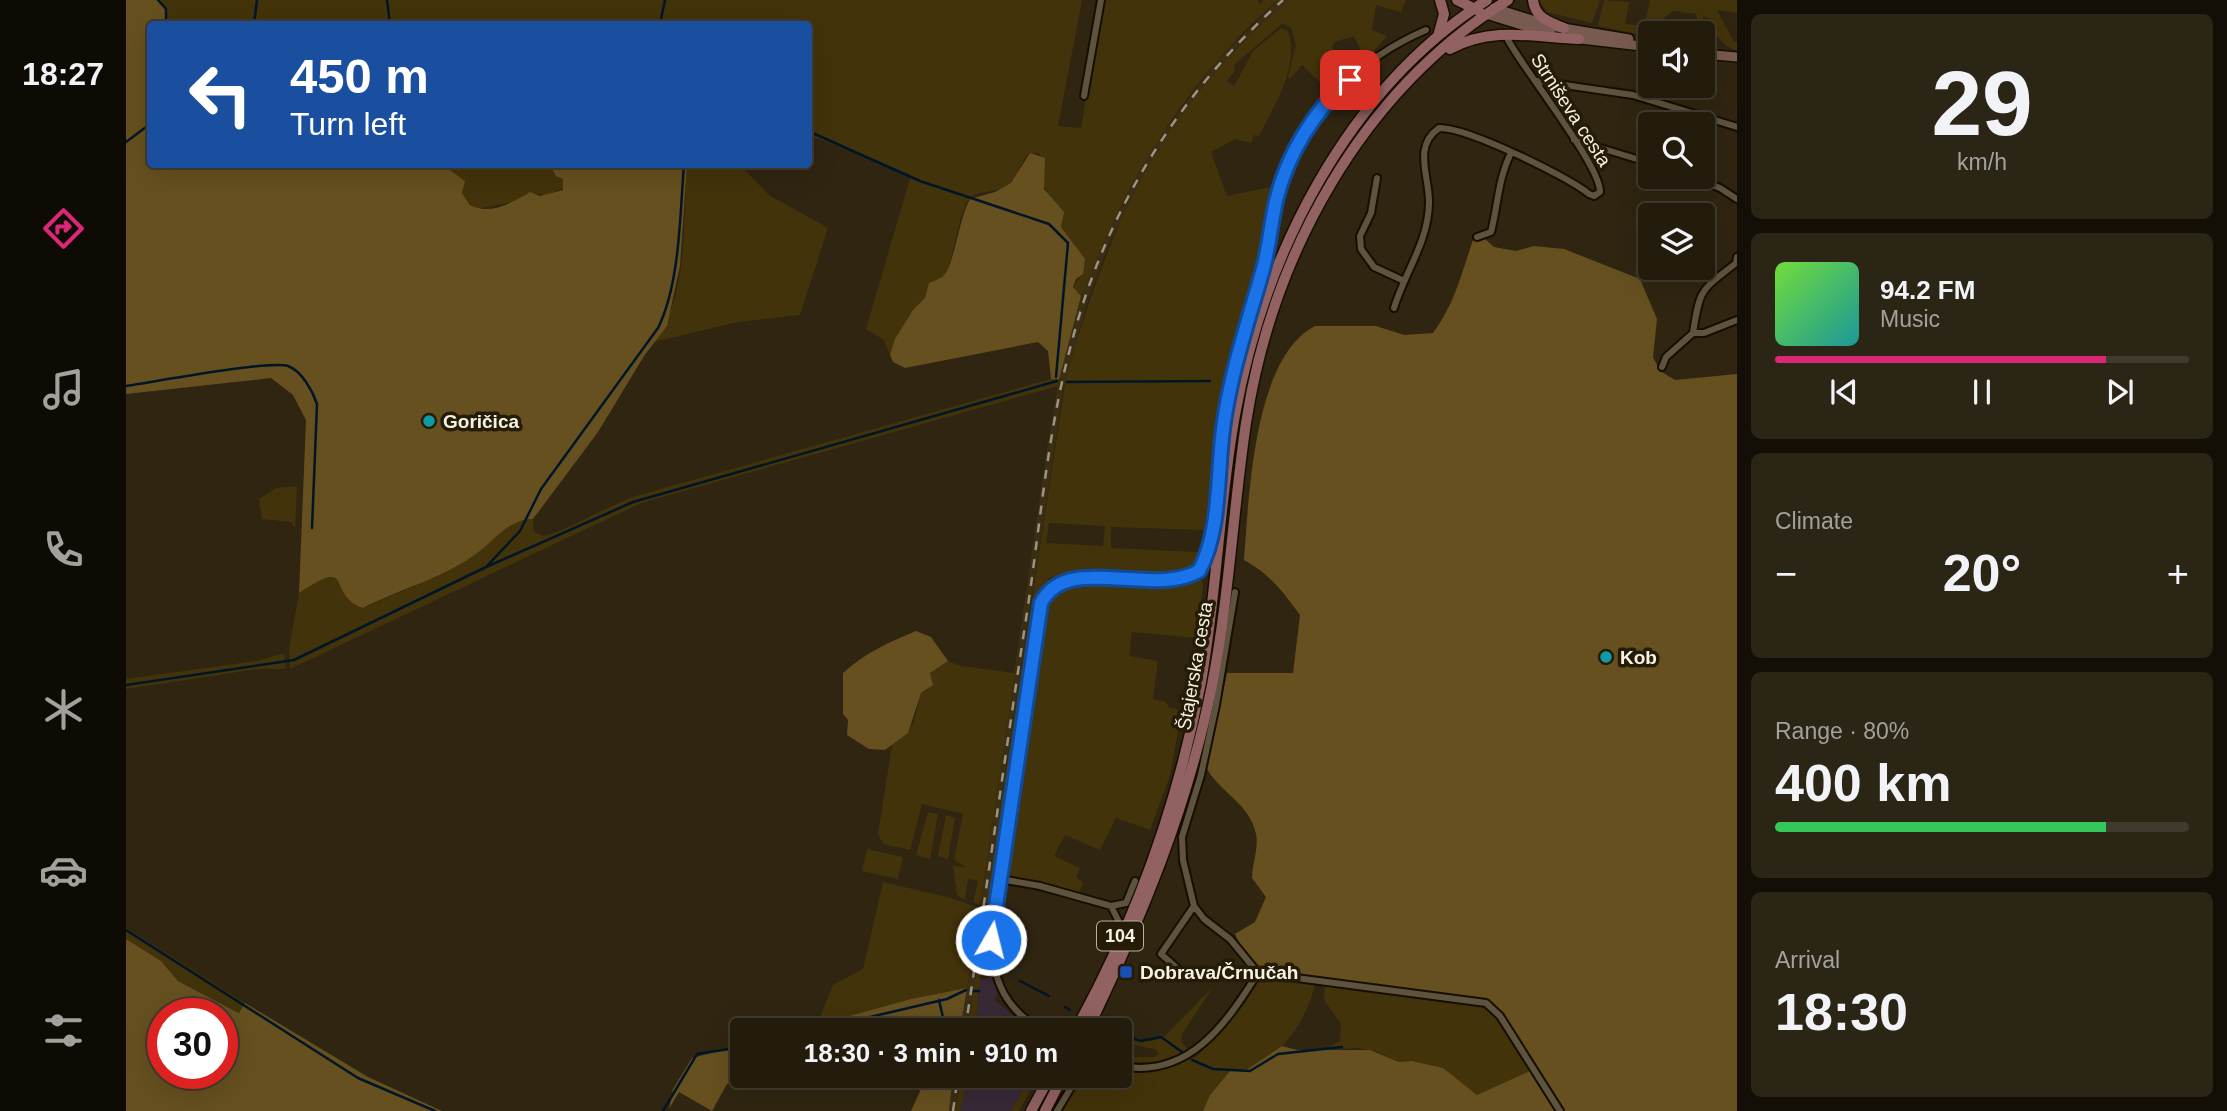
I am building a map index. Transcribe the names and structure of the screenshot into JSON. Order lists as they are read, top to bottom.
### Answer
{
  "streets": {
    "main road": ["Štajerska cesta", "104"],
    "street": ["Strniševa cesta"]
  },
  "places": {
    "other": ["Goričica", "Kob"],
    "transit": ["Dobrava/Črnučah"]
  },
  "page": {
    "tabs": "18:27",
    "tile": [
      ["29", "km/h"],
      "Climate",
      ["Range · 80%", "400 km"],
      ["Arrival", "18:30"]
    ],
    "turn": ["450 m", "Turn left"],
    "song": ["94.2 FM", "Music"],
    "heat": ["−", "20°", "+"],
    "limit": "30",
    "trip": "18:30 · 3 min · 910 m"
  }
}
